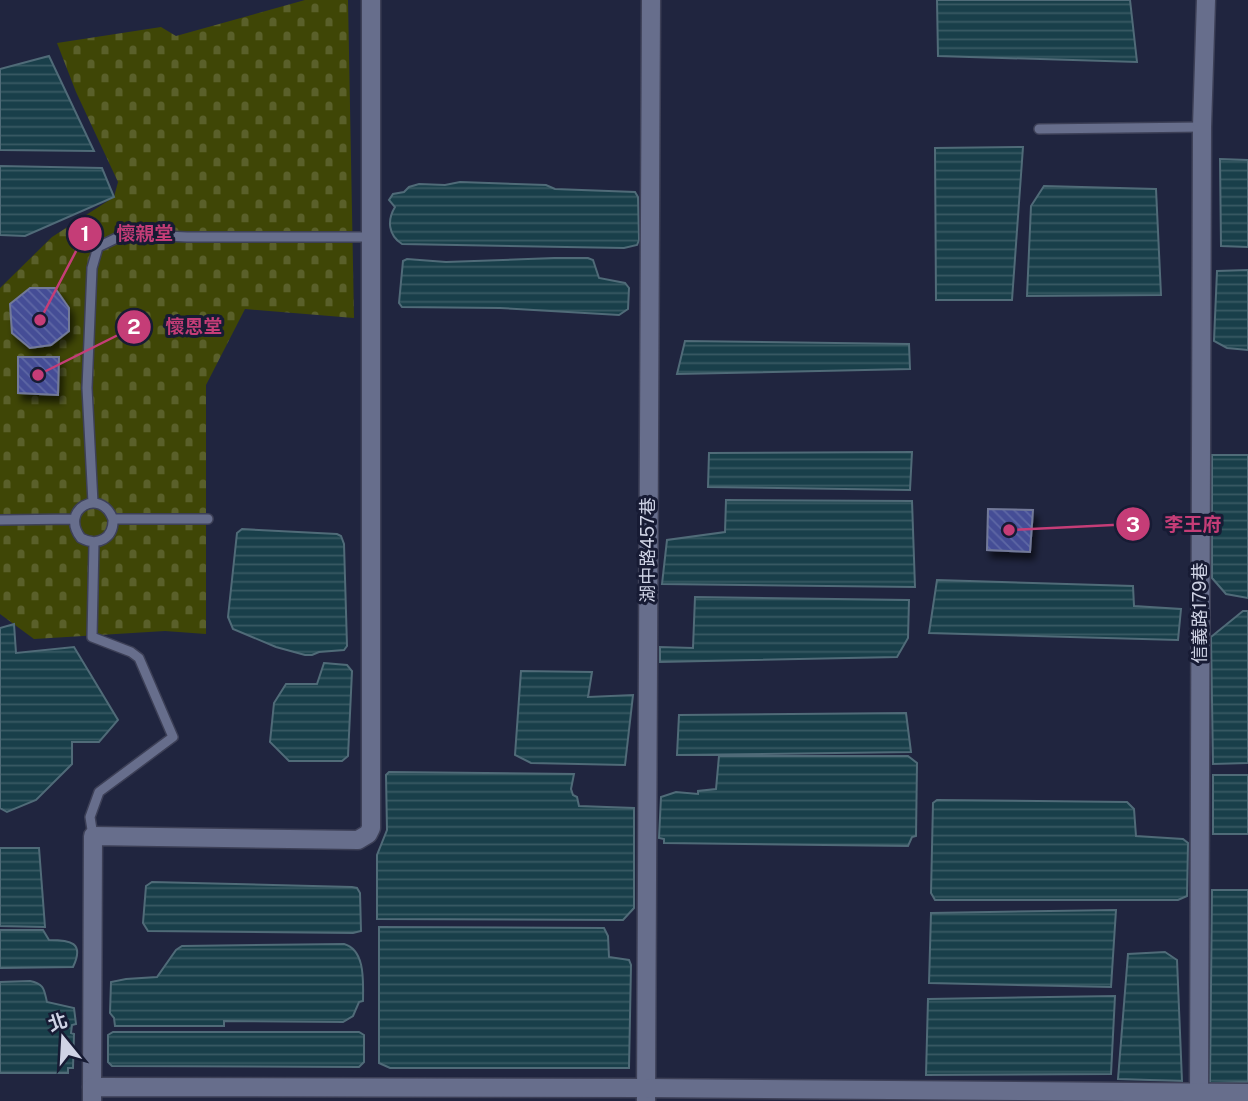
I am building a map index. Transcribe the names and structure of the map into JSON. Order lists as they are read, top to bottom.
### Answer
{
  "streets": {
    "street": ["湖中路457巷", "信義路179巷"]
  },
  "places": ["懷親堂", "懷恩堂", "李王府"],
  "north": "top"
}
